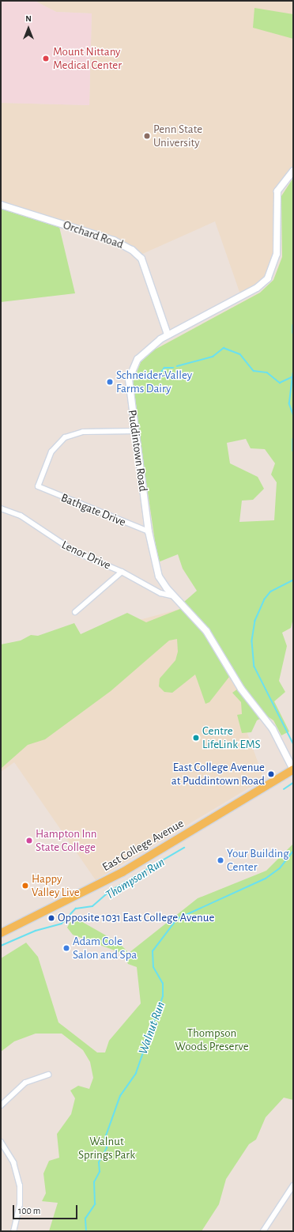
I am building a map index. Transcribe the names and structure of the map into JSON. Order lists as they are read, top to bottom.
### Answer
{
  "streets": {
    "main road": ["East College Avenue"],
    "street": [
      "Orchard Road",
      "Puddintown Road",
      "Bathgate Drive",
      "Lenor Drive"
    ]
  },
  "crossings": [
    ["Orchard Road", "Puddintown Road"],
    ["Puddintown Road", "Bathgate Drive"],
    ["Puddintown Road", "Lenor Drive"],
    ["Puddintown Road", "East College Avenue"]
  ],
  "water": ["Thompson Run", "Walnut Run"],
  "parks": ["Thompson Woods Preserve", "Walnut Springs Park"],
  "places": [
    "Mount Nittany Medical Center",
    "Penn State University",
    "Schneider-Valley Farms Dairy",
    "Centre LifeLink EMS",
    "East College Avenue at Puddintown Road",
    "Hampton Inn State College",
    "Your Building Center",
    "Happy Valley Live",
    "Opposite 1031 East College Avenue",
    "Adam Cole Salon and Spa"
  ],
  "scale_bar": "100 m",
  "north": "top"
}
